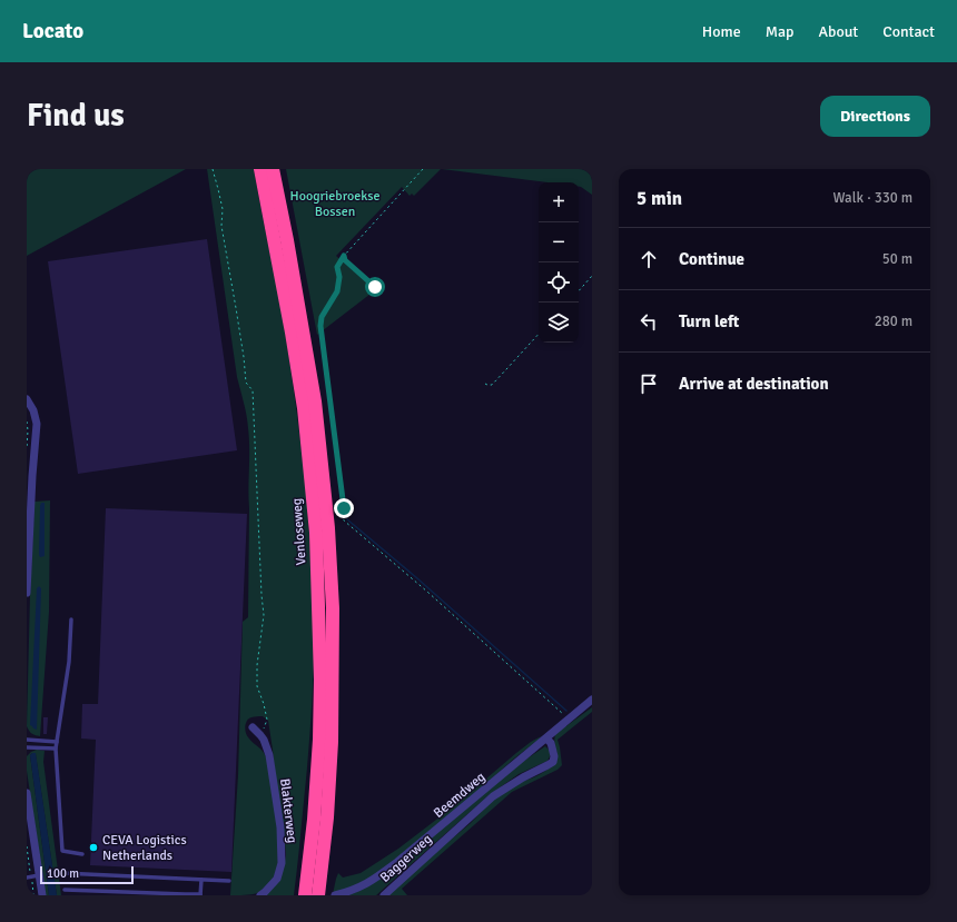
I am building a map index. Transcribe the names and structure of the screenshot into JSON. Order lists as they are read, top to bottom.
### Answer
{
  "streets": {
    "highway": ["Venloseweg"],
    "street": ["Beemdweg", "Blakterweg", "Baggerweg"]
  },
  "crossings": [
    ["Beemdweg", "Baggerweg"]
  ],
  "parks": ["Hoogriebroekse Bossen"],
  "places": ["CEVA Logistics Netherlands"],
  "scale_bar": "100 m",
  "page": {
    "header": "Locato",
    "nav": [
      "Home",
      "Map",
      "About",
      "Contact"
    ],
    "buttons": "Directions",
    "title": "Find us",
    "heading": ["5 min", "Walk · 330 m"],
    "map_buttons": ["+", "−"],
    "list": [
      ["Continue", "50 m"],
      ["Turn left", "280 m"],
      "Arrive at destination"
    ],
    "scale": "100 m"
  }
}
